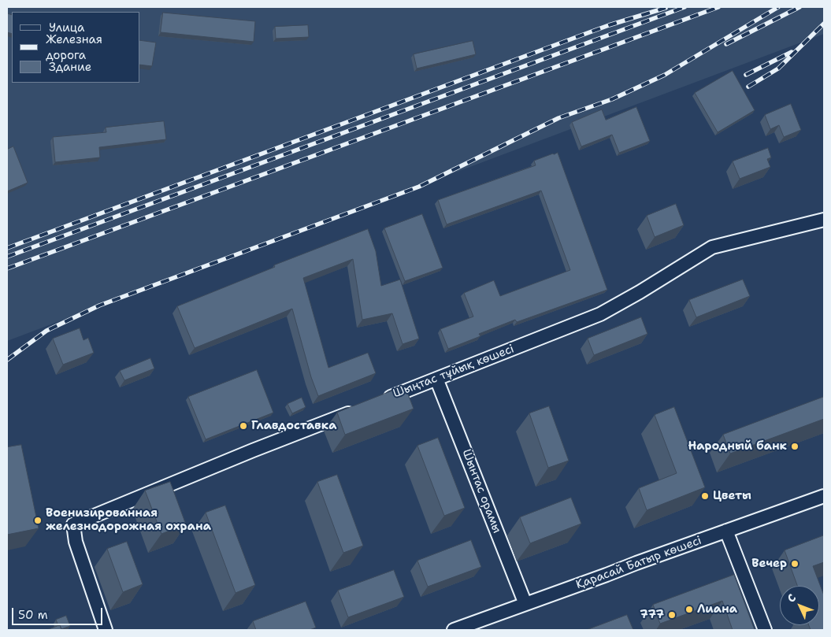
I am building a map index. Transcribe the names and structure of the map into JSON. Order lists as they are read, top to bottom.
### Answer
{
  "streets": {
    "street": ["Шыңтас тұйық көшесі", "Шынтас орамы", "Қарасай Батыр көшесі"]
  },
  "crossings": [
    ["Шыңтас тұйық көшесі", "Шынтас орамы"],
    ["Шынтас орамы", "Қарасай Батыр көшесі"]
  ],
  "places": [
    "Главдоставка",
    "Народный банк",
    "Цветы",
    "Военизированная железнодорожная охрана",
    "Вечер",
    "Лиана",
    "777"
  ],
  "legend": ["Улица", "Железная дорога", "Здание"],
  "scale_bar": "50 m",
  "north": "top left"
}
